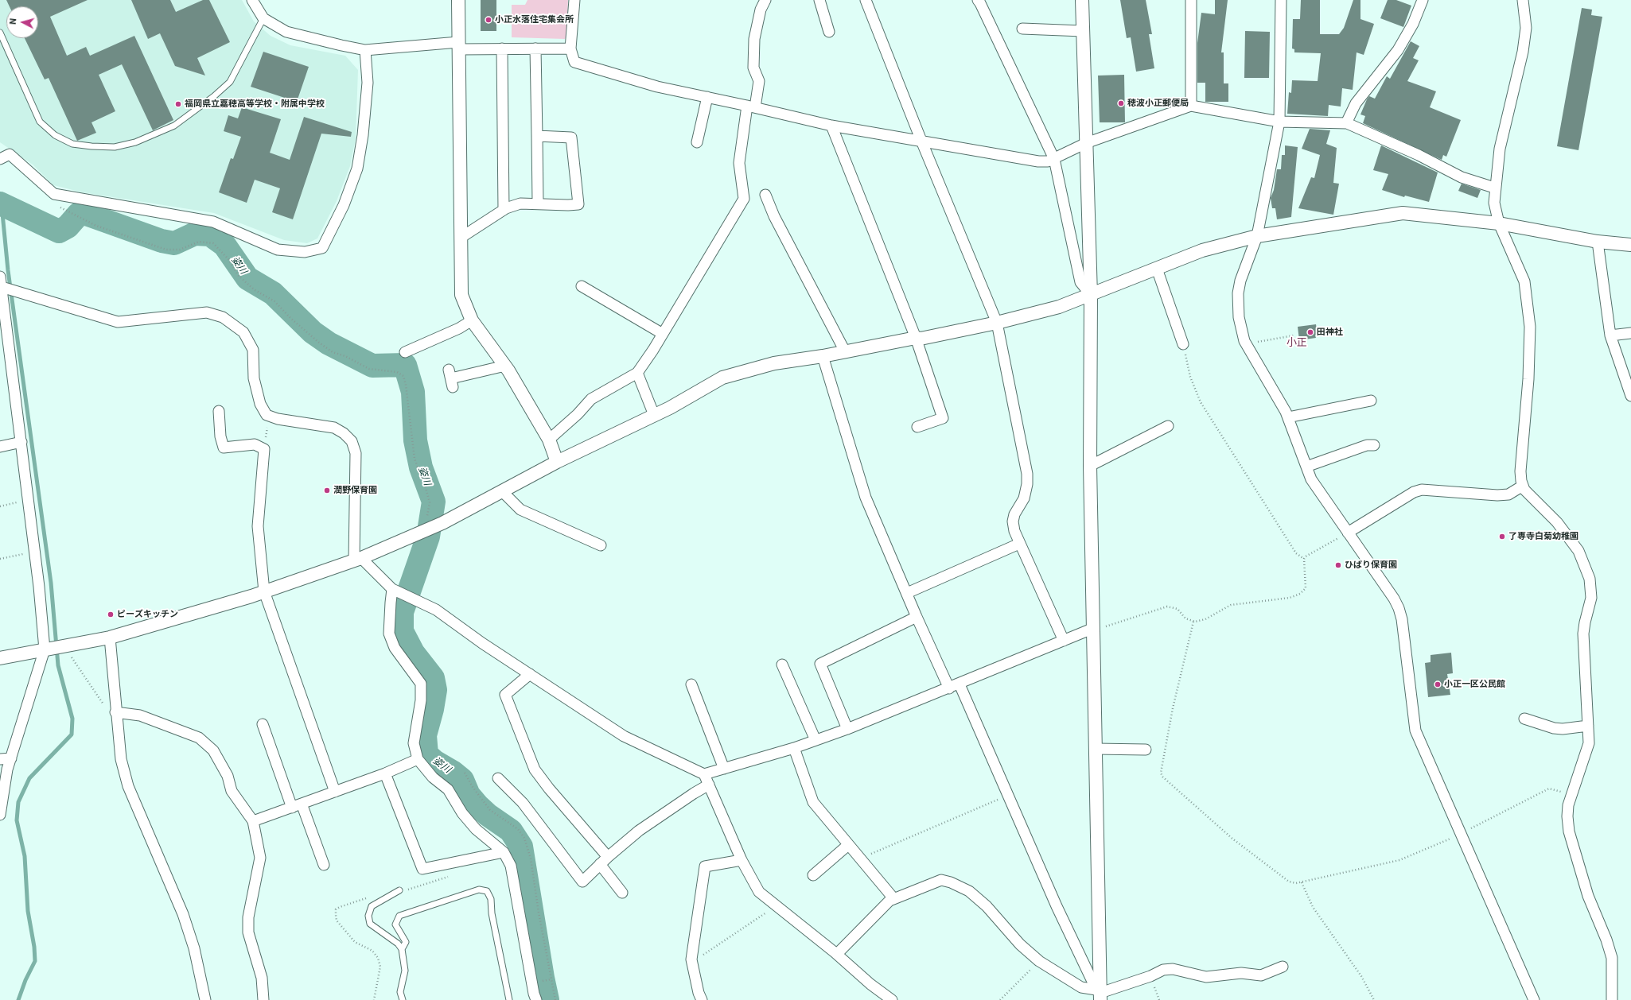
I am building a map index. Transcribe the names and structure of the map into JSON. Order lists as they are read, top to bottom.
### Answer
{
  "districts": ["小正"],
  "water": ["姿川"],
  "places": [
    "小正水落住宅集会所",
    "穂波小正郵便局",
    "福岡県立嘉穂高等学校・附属中学校",
    "田神社",
    "潤野保育園",
    "了専寺白菊幼稚園",
    "ひばり保育園",
    "ピーズキッチン",
    "小正一区公民館"
  ],
  "north": "left"
}
